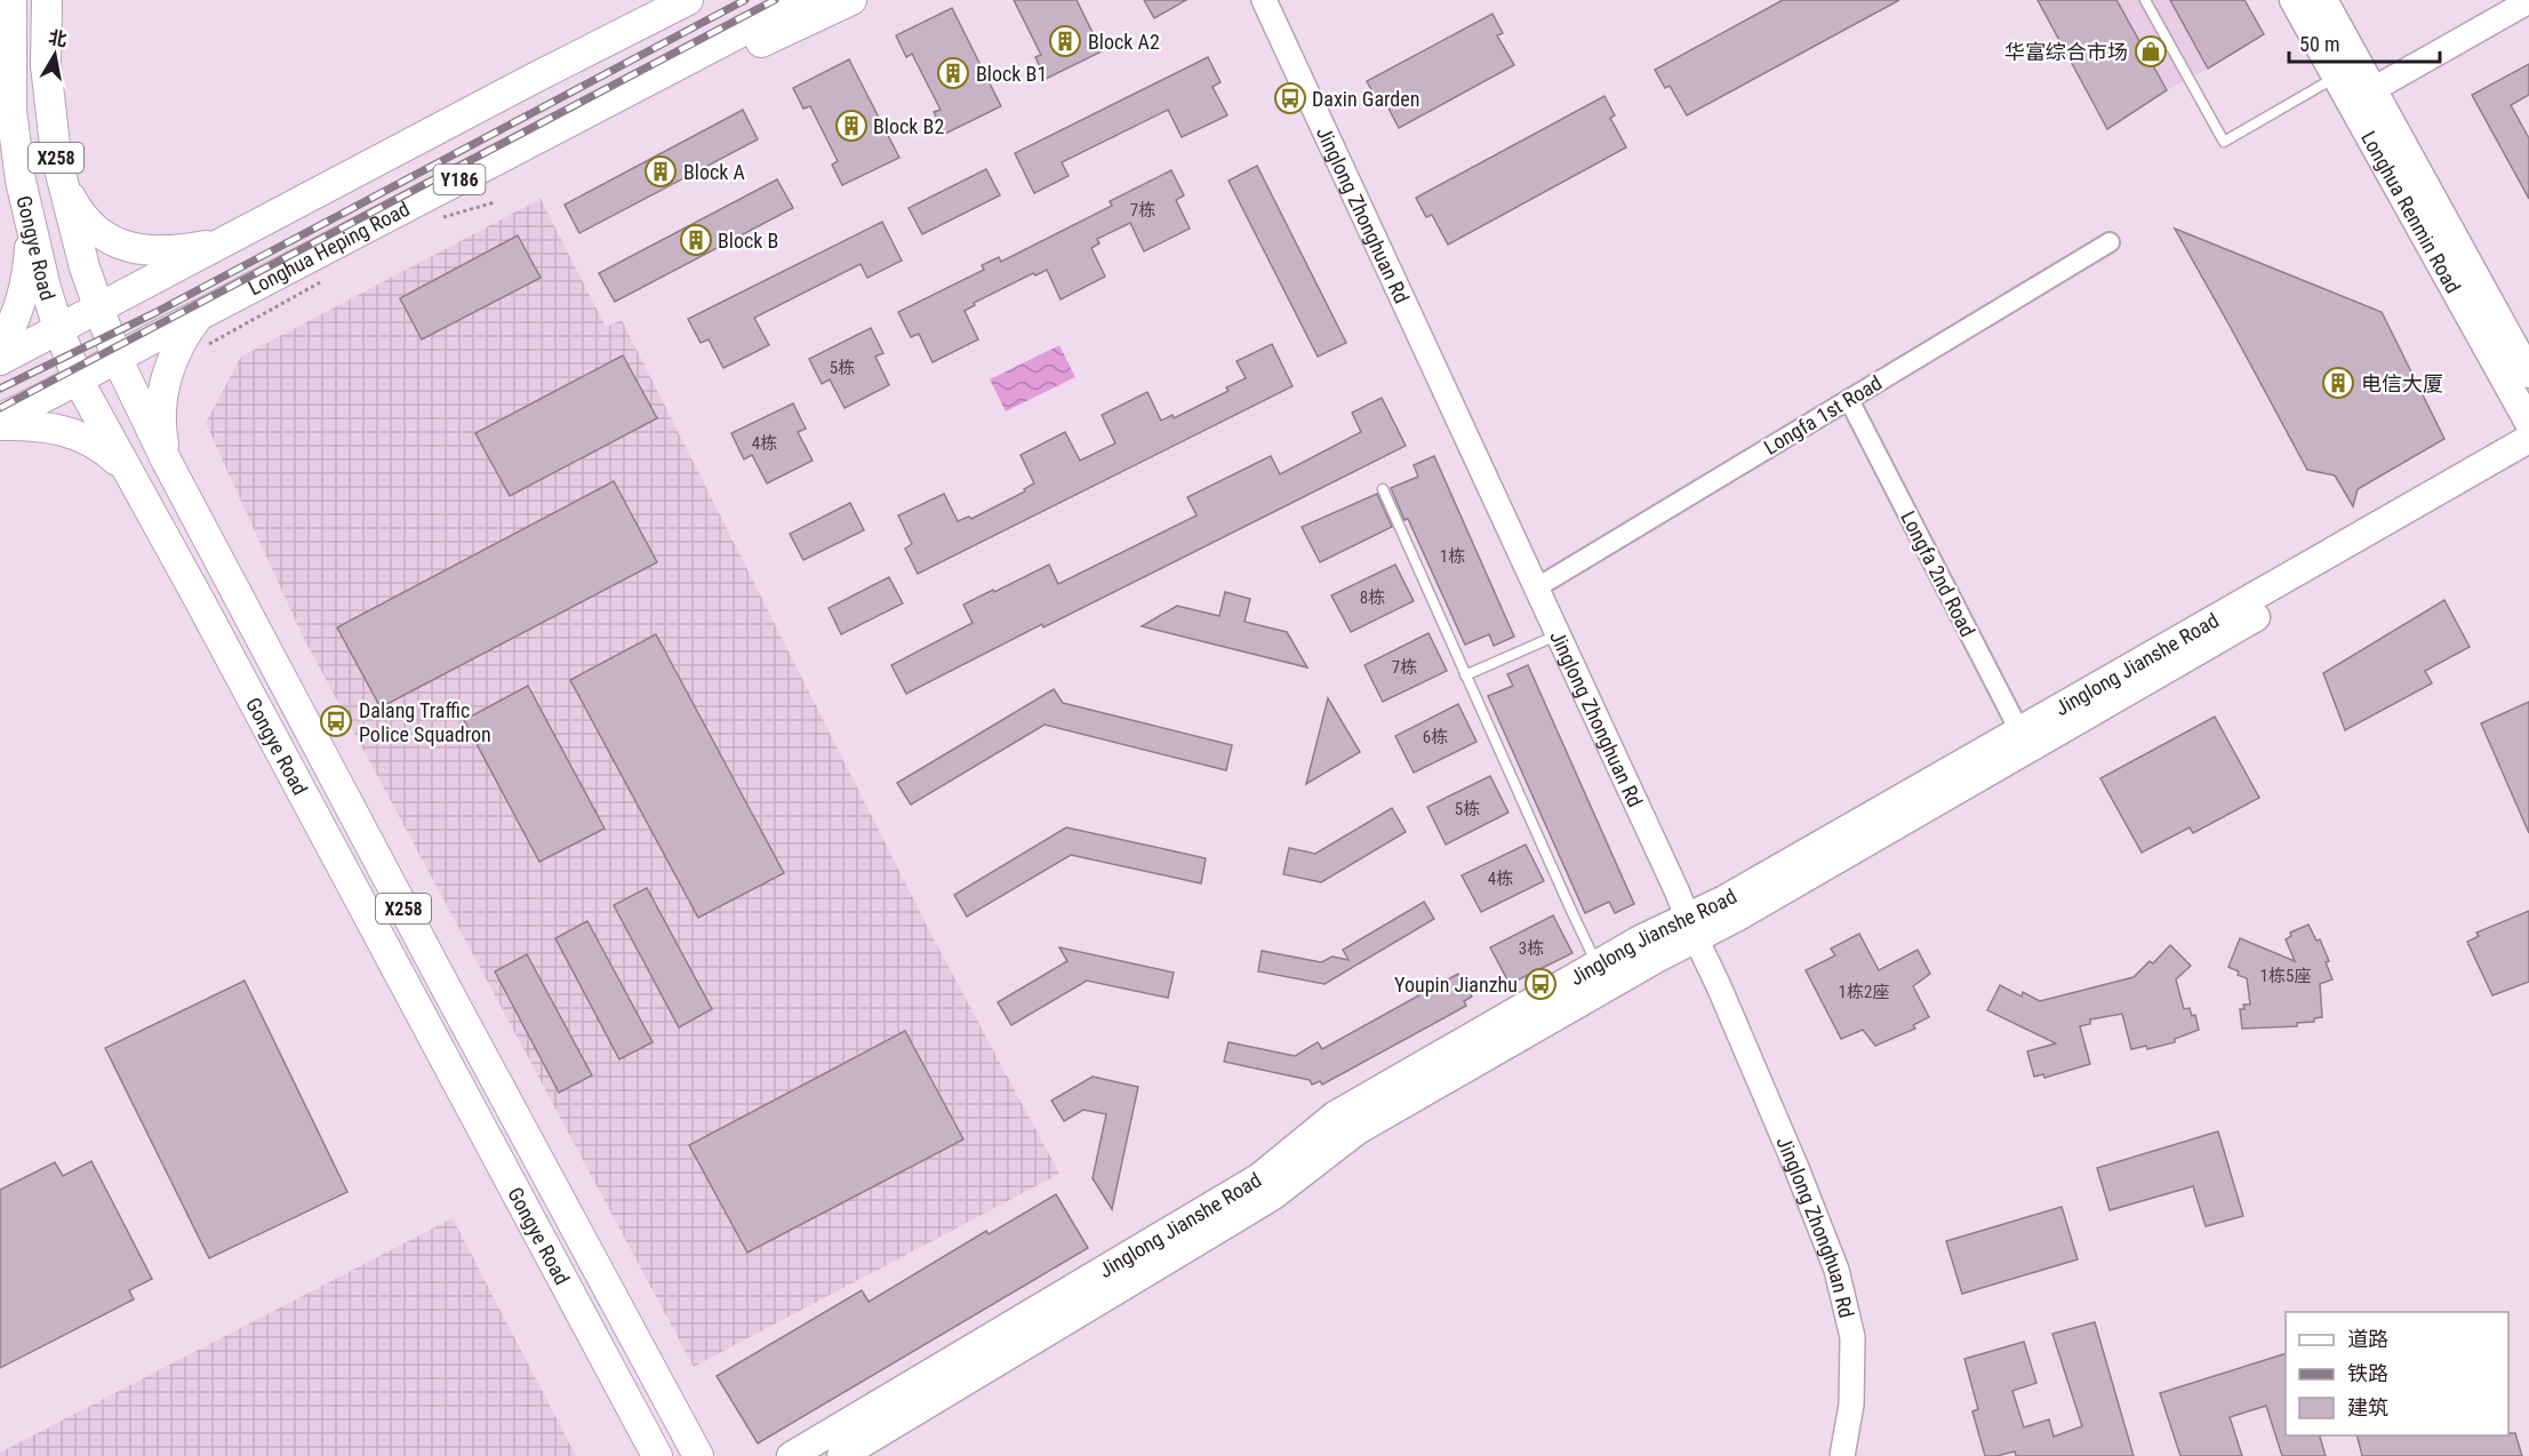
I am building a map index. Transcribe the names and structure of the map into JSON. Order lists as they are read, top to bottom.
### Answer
{
  "streets": {
    "main road": [
      "X258",
      "Y186",
      "Longhua Renmin Road",
      "Gongye Road",
      "Longhua Heping Road",
      "Jinglong Jianshe Road"
    ],
    "street": ["Jinglong Zhonghuan Rd", "Longfa 1st Road", "Longfa 2nd Road"]
  },
  "crossings": [
    ["Y186", "Gongye Road"],
    ["Jinglong Zhonghuan Rd", "Longfa 1st Road"],
    ["Jinglong Zhonghuan Rd", "Jinglong Jianshe Road"],
    ["Gongye Road", "Longhua Heping Road"],
    ["Longfa 1st Road", "Longfa 2nd Road"],
    ["Longfa 2nd Road", "Jinglong Jianshe Road"]
  ],
  "places": {
    "building": [
      "Block A2",
      "Block B1",
      "Block B2",
      "Block A",
      "Block B",
      "电信大厦"
    ],
    "shop": ["华富综合市场"],
    "bus stop": ["Daxin Garden", "Dalang Traffic Police Squadron", "Youpin Jianzhu"]
  },
  "house_numbers": [
    "7栋",
    "5栋",
    "4栋",
    "1栋",
    "8栋",
    "7栋",
    "6栋",
    "5栋",
    "4栋",
    "3栋",
    "1栋5座",
    "1栋2座"
  ],
  "legend": ["道路", "铁路", "建筑"],
  "scale_bar": "50 m",
  "north": "top"
}
